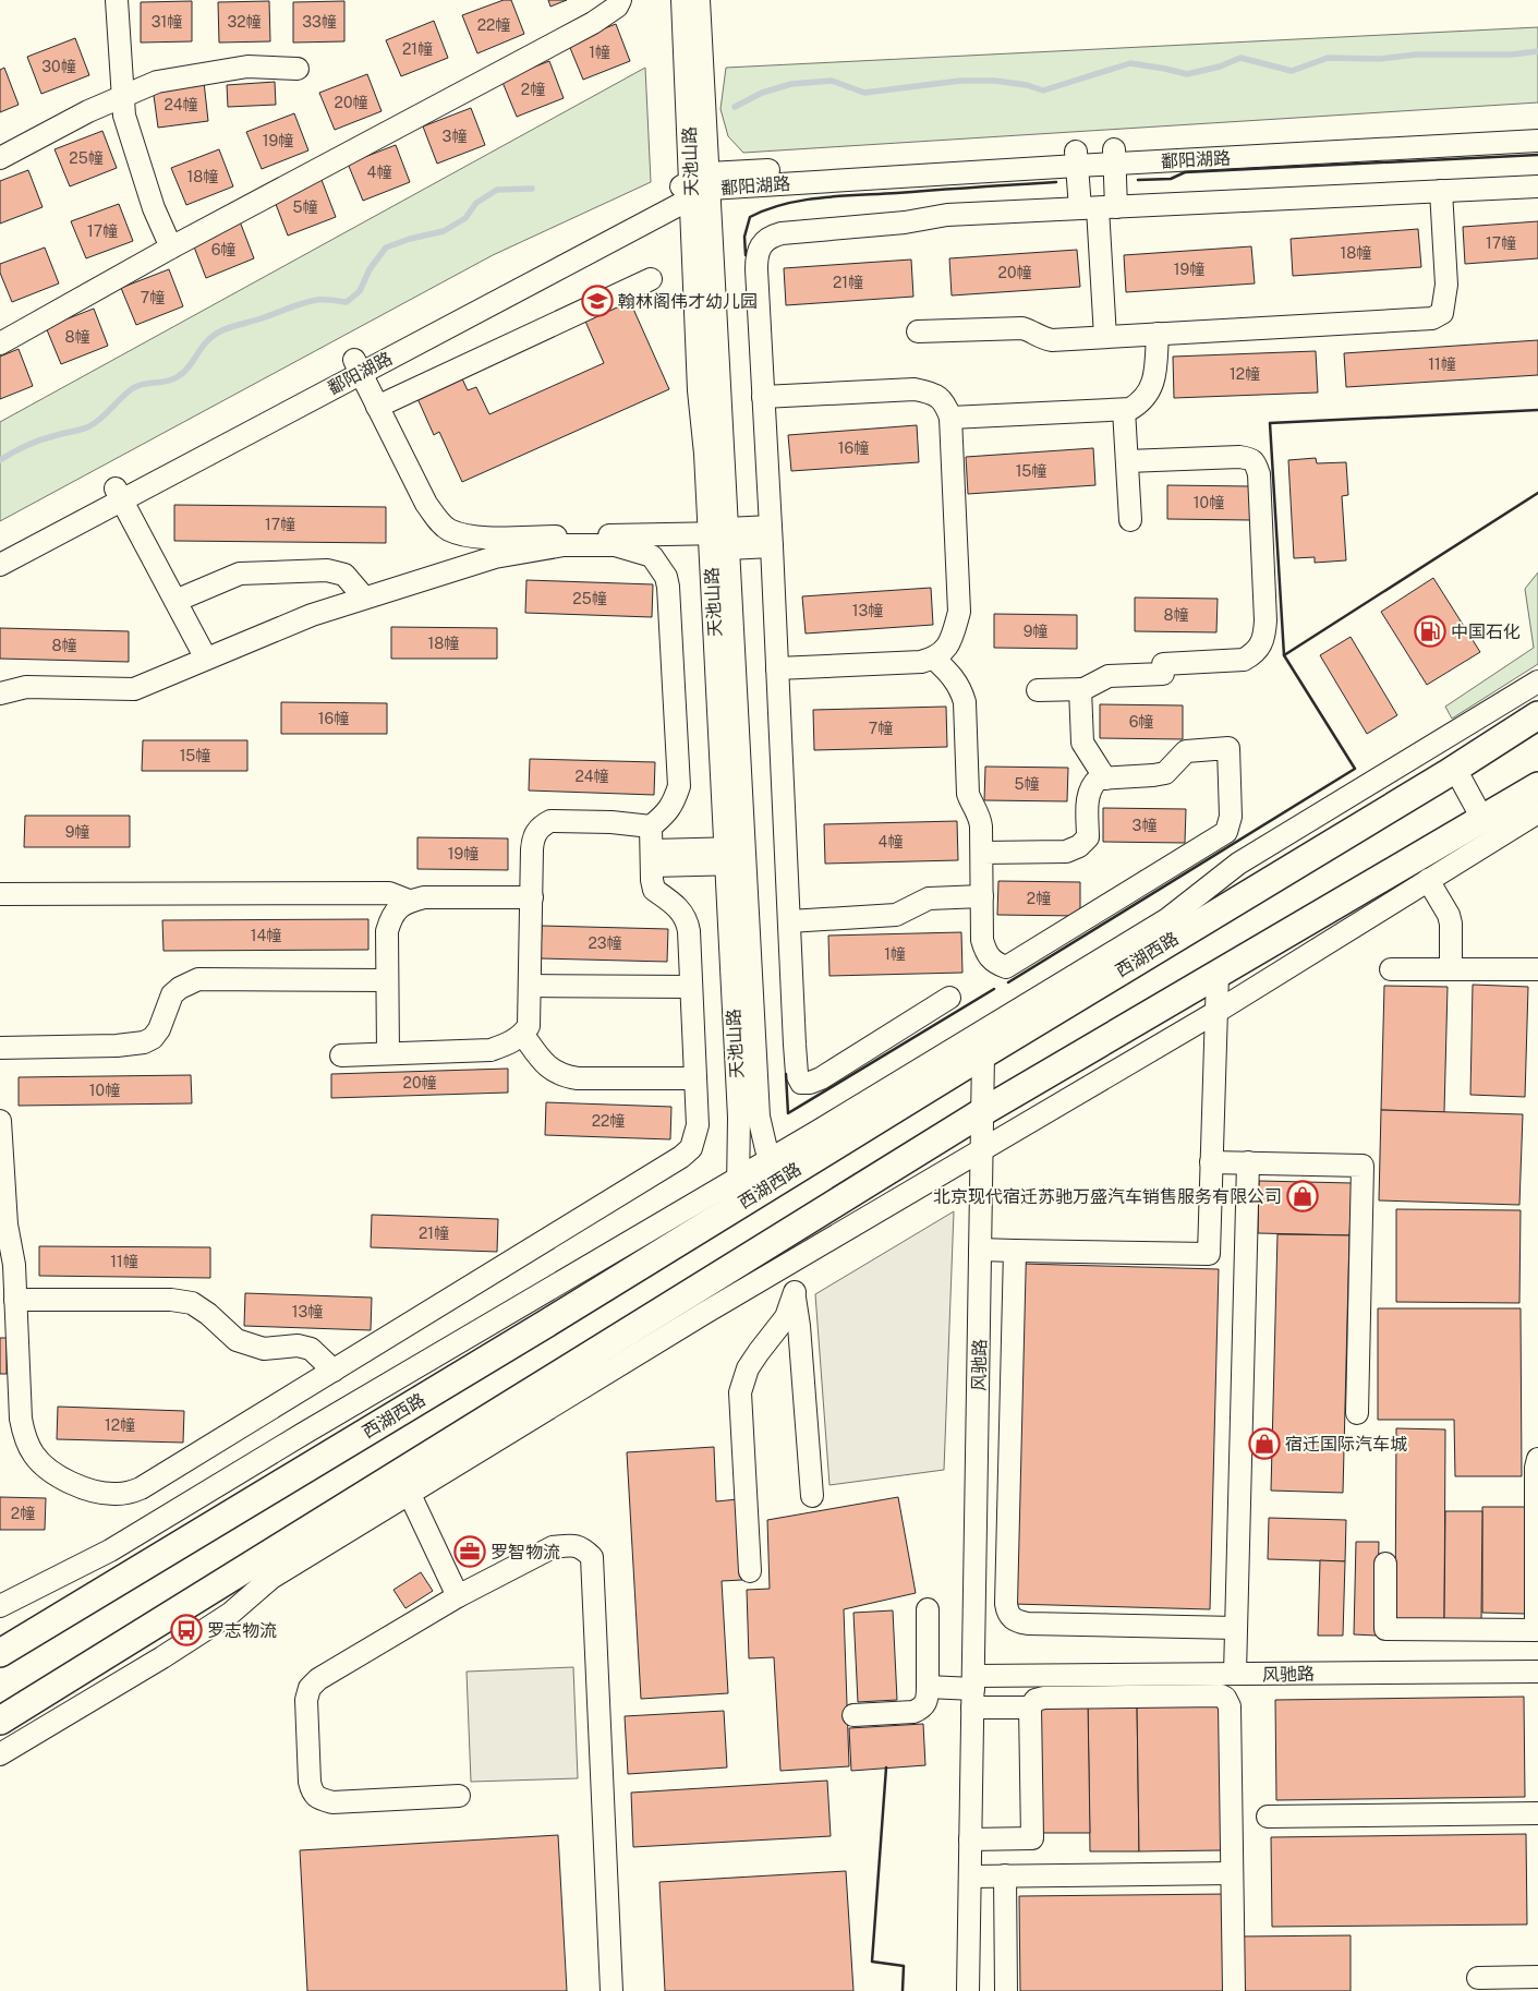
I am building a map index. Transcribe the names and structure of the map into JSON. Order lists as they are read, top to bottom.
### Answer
{
  "streets": {
    "main road": ["西湖西路"],
    "street": ["鄱阳湖路", "天池山路", "风驰路"]
  },
  "crossings": [
    ["鄱阳湖路", "天池山路"],
    ["天池山路", "西湖西路"],
    ["西湖西路", "风驰路"]
  ],
  "places": {
    "school or university": ["翰林阁伟才幼儿园"],
    "fuel station": ["中国石化"],
    "shop": ["北京现代宿迁苏驰万盛汽车销售服务有限公司", "宿迁国际汽车城"],
    "office": ["罗智物流"],
    "bus stop": ["罗志物流"]
  },
  "house_numbers": [
    "31幢",
    "32幢",
    "33幢",
    "22幢",
    "21幢",
    "1幢",
    "30幢",
    "2幢",
    "20幢",
    "24幢",
    "3幢",
    "19幢",
    "25幢",
    "4幢",
    "18幢",
    "5幢",
    "17幢",
    "17幢",
    "6幢",
    "18幢",
    "19幢",
    "20幢",
    "21幢",
    "7幢",
    "8幢",
    "11幢",
    "12幢",
    "16幢",
    "15幢",
    "10幢",
    "17幢",
    "25幢",
    "13幢",
    "8幢",
    "9幢",
    "18幢",
    "8幢",
    "16幢",
    "6幢",
    "7幢",
    "15幢",
    "24幢",
    "5幢",
    "3幢",
    "9幢",
    "4幢",
    "19幢",
    "2幢",
    "14幢",
    "23幢",
    "1幢",
    "20幢",
    "10幢",
    "22幢",
    "21幢",
    "11幢",
    "13幢",
    "12幢",
    "2幢"
  ]
}
